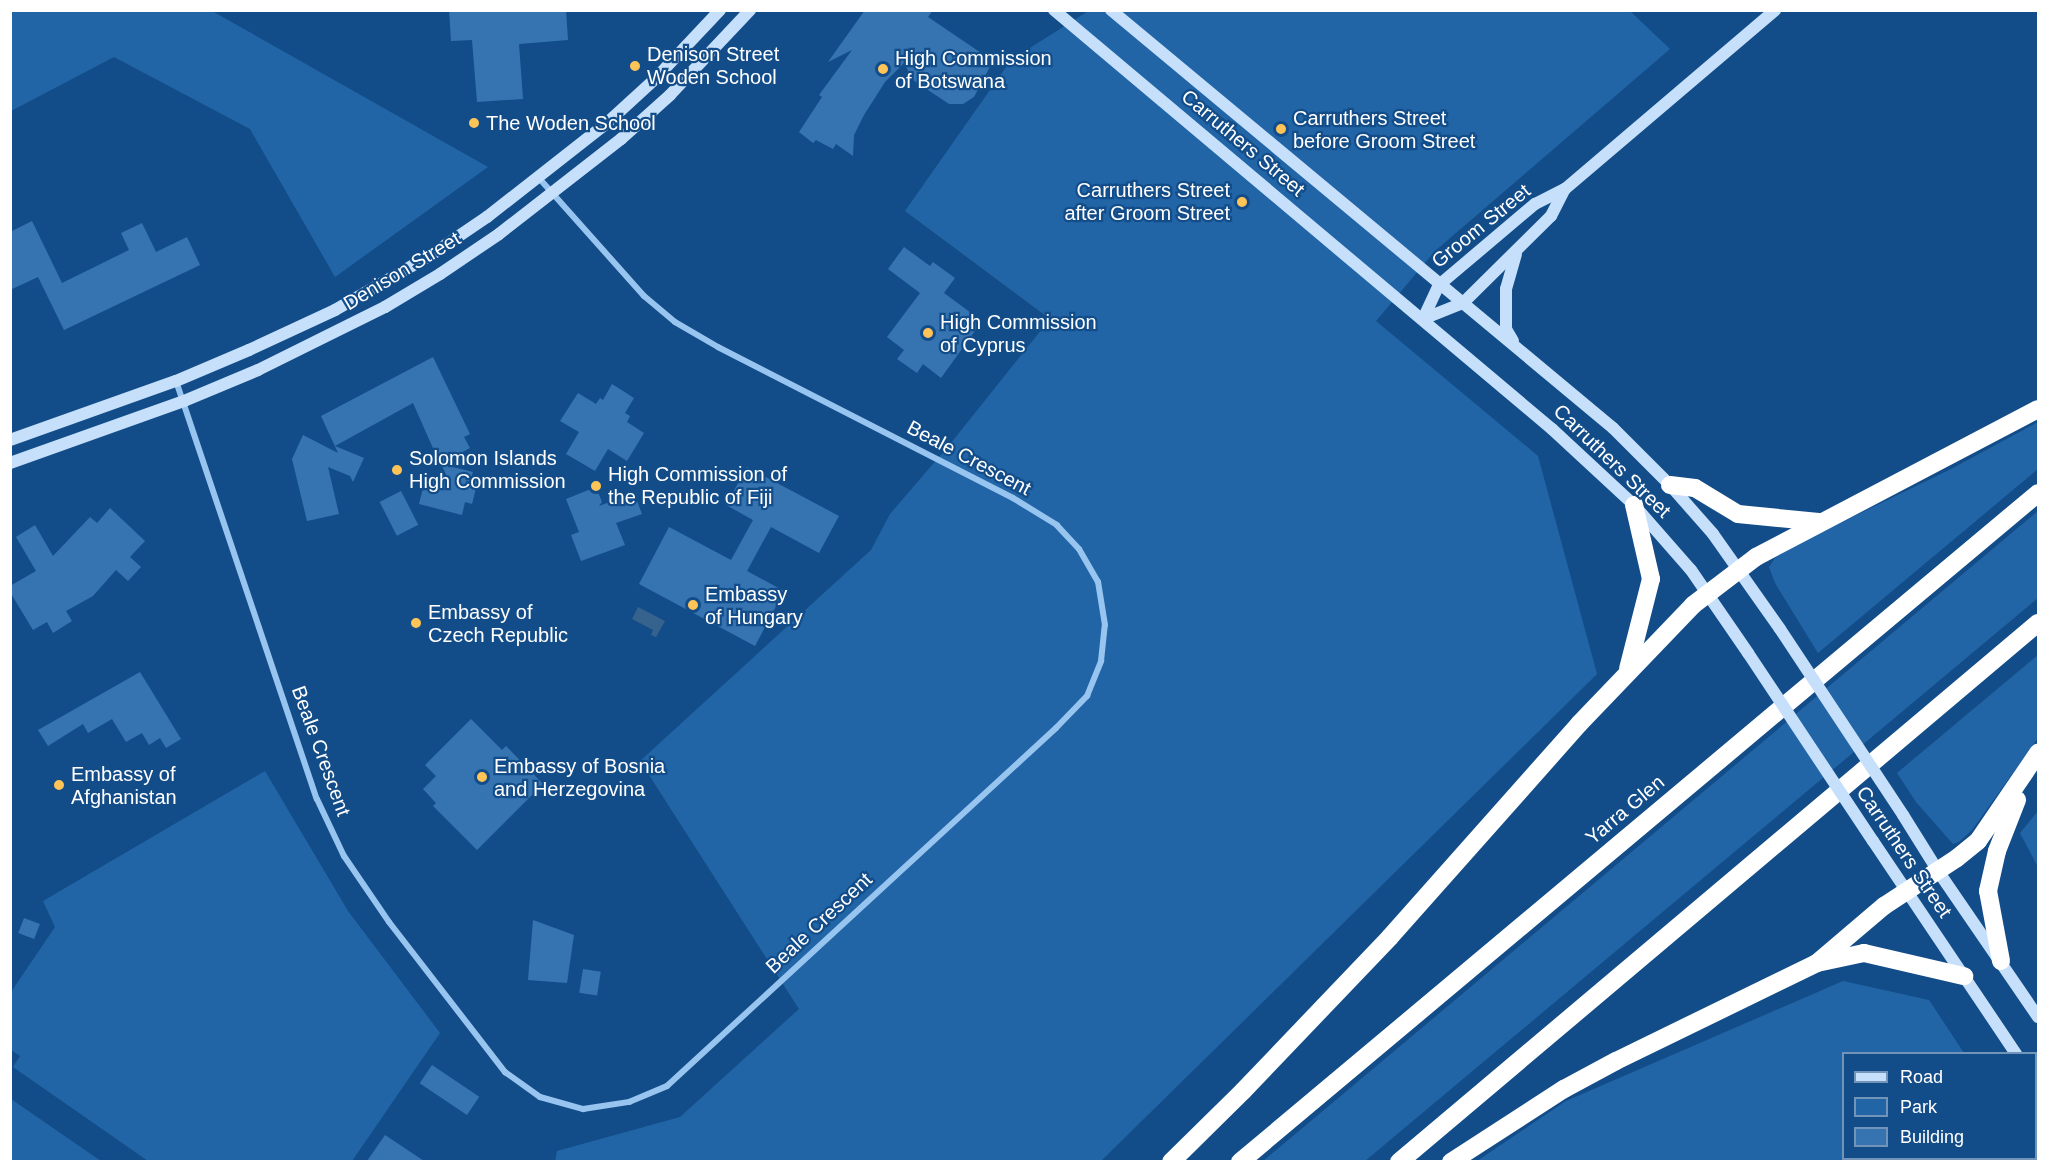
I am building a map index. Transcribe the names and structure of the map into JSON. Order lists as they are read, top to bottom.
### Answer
{
  "streets": {
    "highway": ["Yarra Glen"],
    "main road": ["Carruthers Street", "Groom Street", "Denison Street"],
    "street": ["Beale Crescent"]
  },
  "crossings": [
    ["Carruthers Street", "Groom Street"],
    ["Denison Street", "Beale Crescent"]
  ],
  "places": [
    "Denison Street Woden School",
    "High Commission of Botswana",
    "The Woden School",
    "Carruthers Street before Groom Street",
    "Carruthers Street after Groom Street",
    "High Commission of Cyprus",
    "Solomon Islands High Commission",
    "High Commission of the Republic of Fiji",
    "Embassy of Hungary",
    "Embassy of Czech Republic",
    "Embassy of Bosnia and Herzegovina",
    "Embassy of Afghanistan"
  ],
  "legend": ["Road", "Park", "Building"]
}
